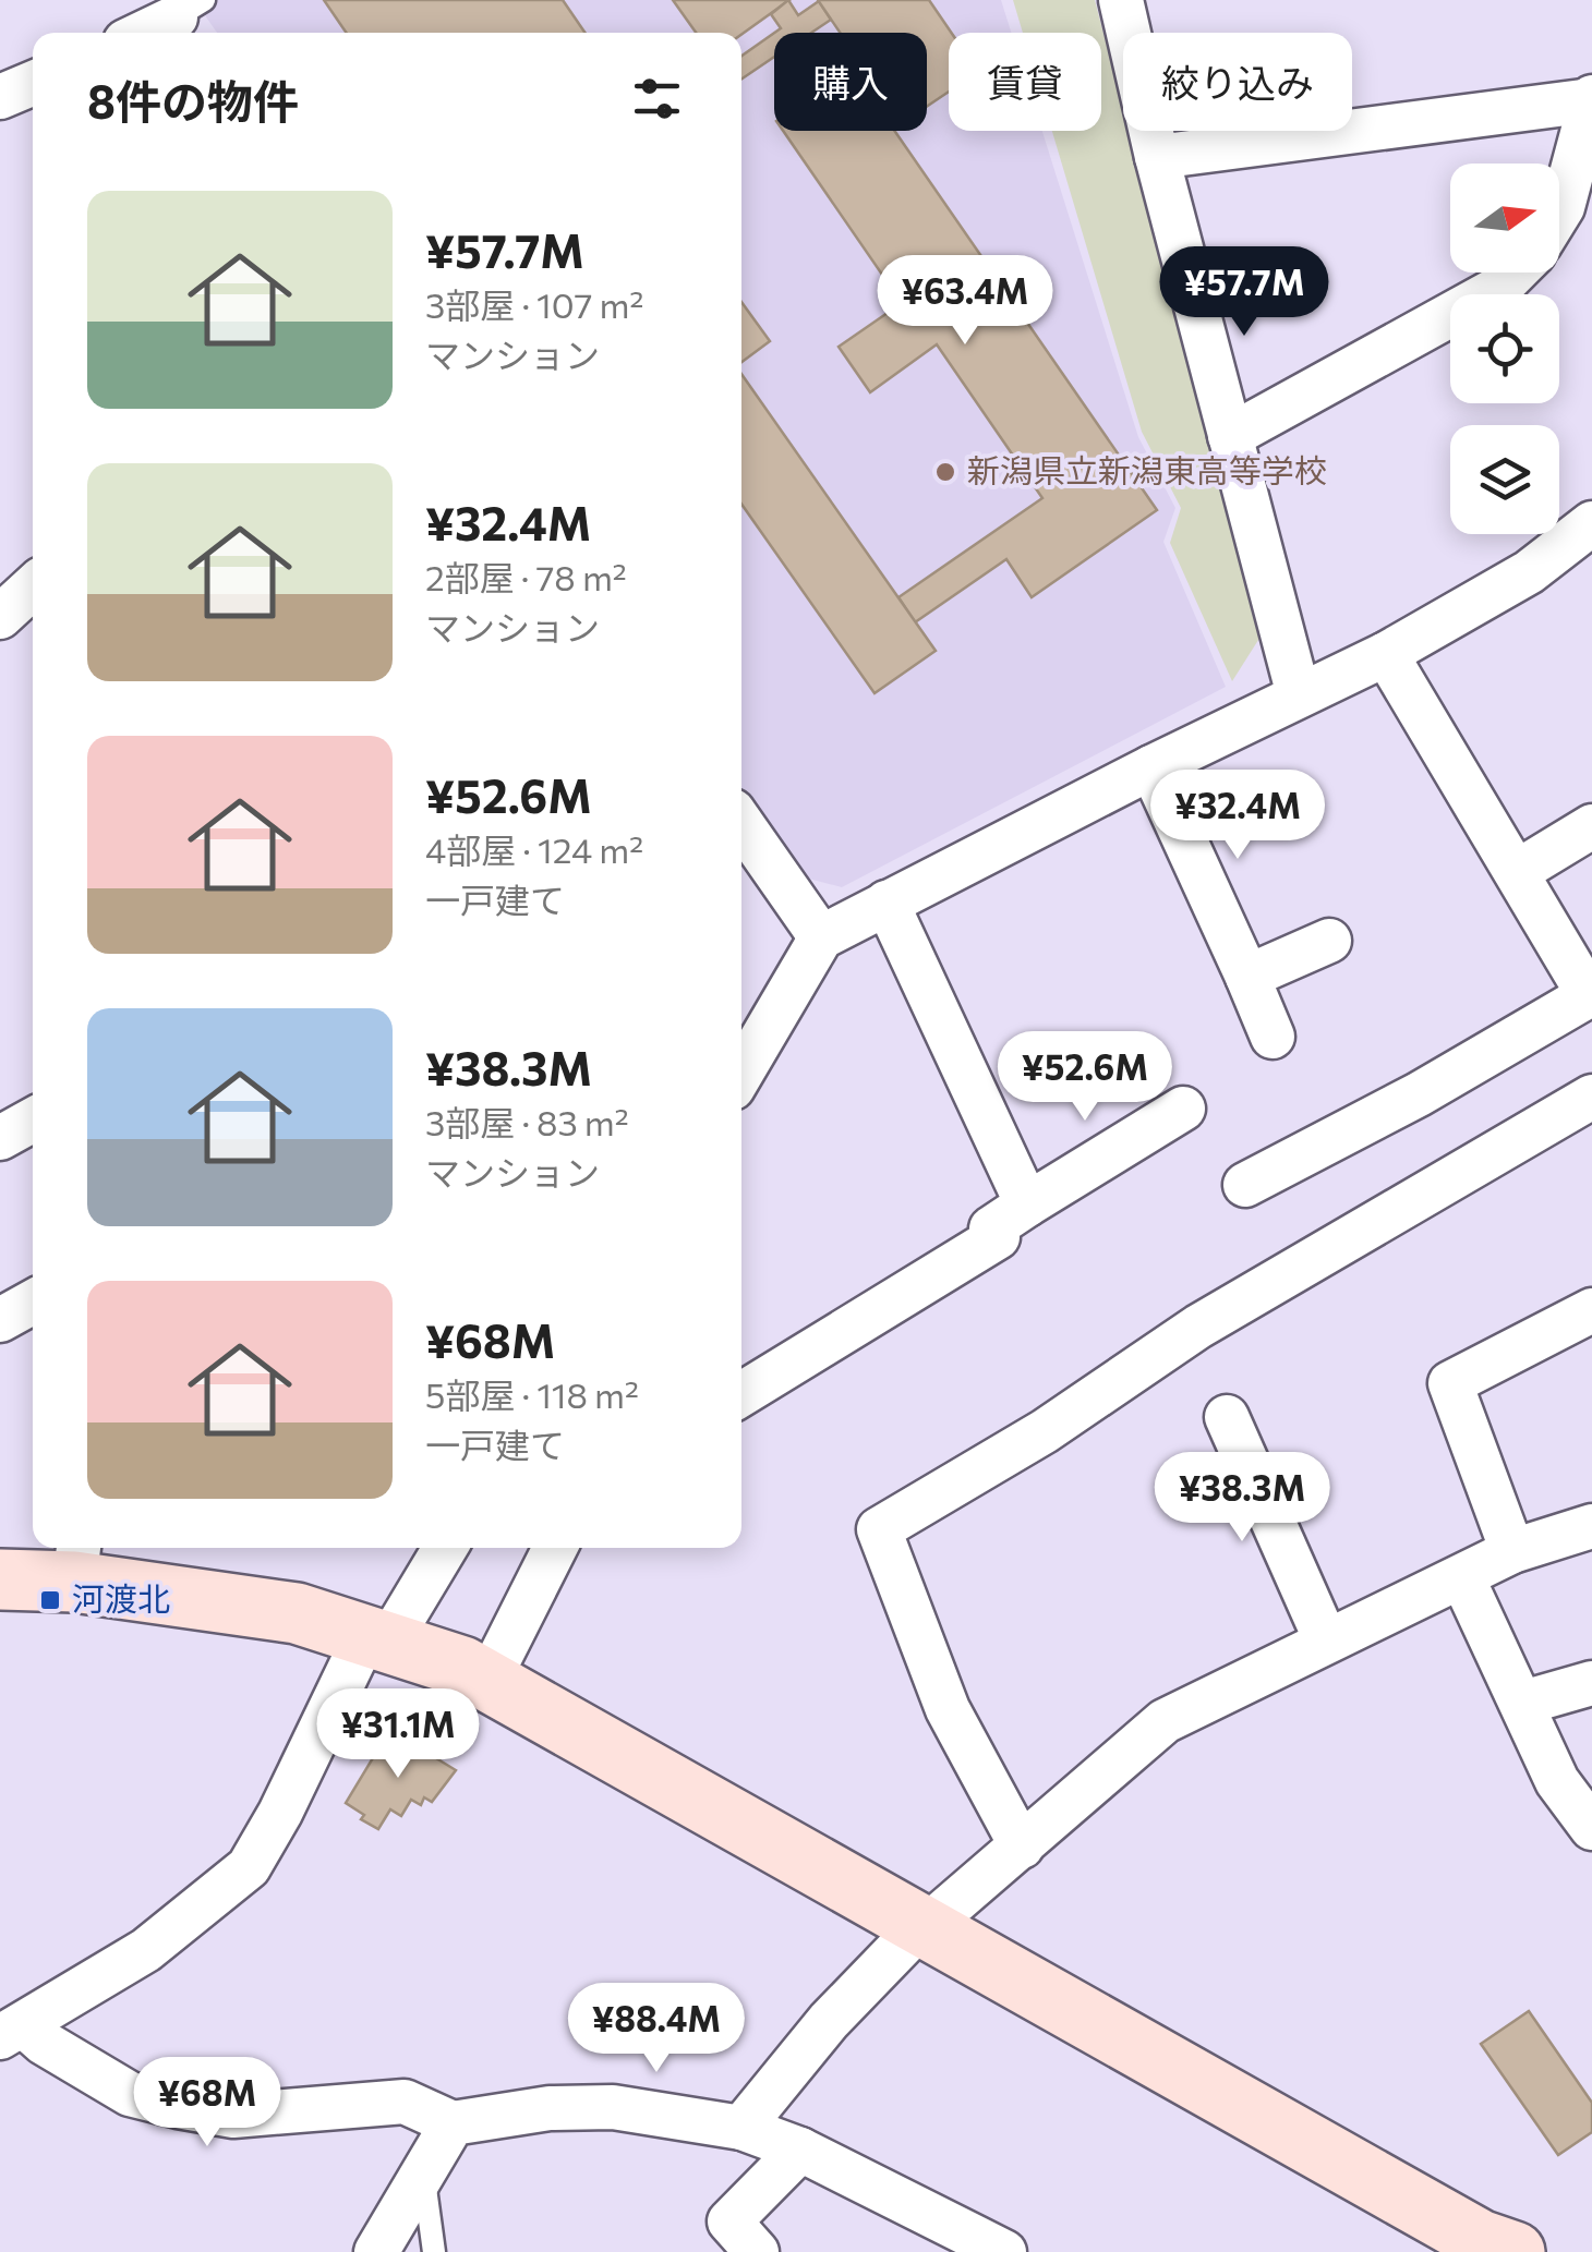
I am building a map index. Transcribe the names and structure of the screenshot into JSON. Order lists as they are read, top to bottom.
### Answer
{
  "places": {
    "other": ["新潟県立新潟東高等学校"],
    "transit": ["河渡北"]
  },
  "north": "right",
  "page": {
    "chip": ["購入", "賃貸", "絞り込み"],
    "heading": "8件の物件",
    "list": [
      {
        "name": "¥57.7M",
        "note": "3部屋 · 107 m² · マンション"
      },
      {
        "name": "¥32.4M",
        "note": "2部屋 · 78 m² · マンション"
      },
      {
        "name": "¥52.6M",
        "note": "4部屋 · 124 m² · 一戸建て"
      },
      {
        "name": "¥38.3M",
        "note": "3部屋 · 83 m² · マンション"
      },
      {
        "name": "¥68M",
        "note": "5部屋 · 118 m² · 一戸建て"
      }
    ],
    "price": [
      "¥57.7M",
      "¥63.4M",
      "¥32.4M",
      "¥52.6M",
      "¥38.3M",
      "¥31.1M",
      "¥88.4M",
      "¥68M"
    ]
  }
}
